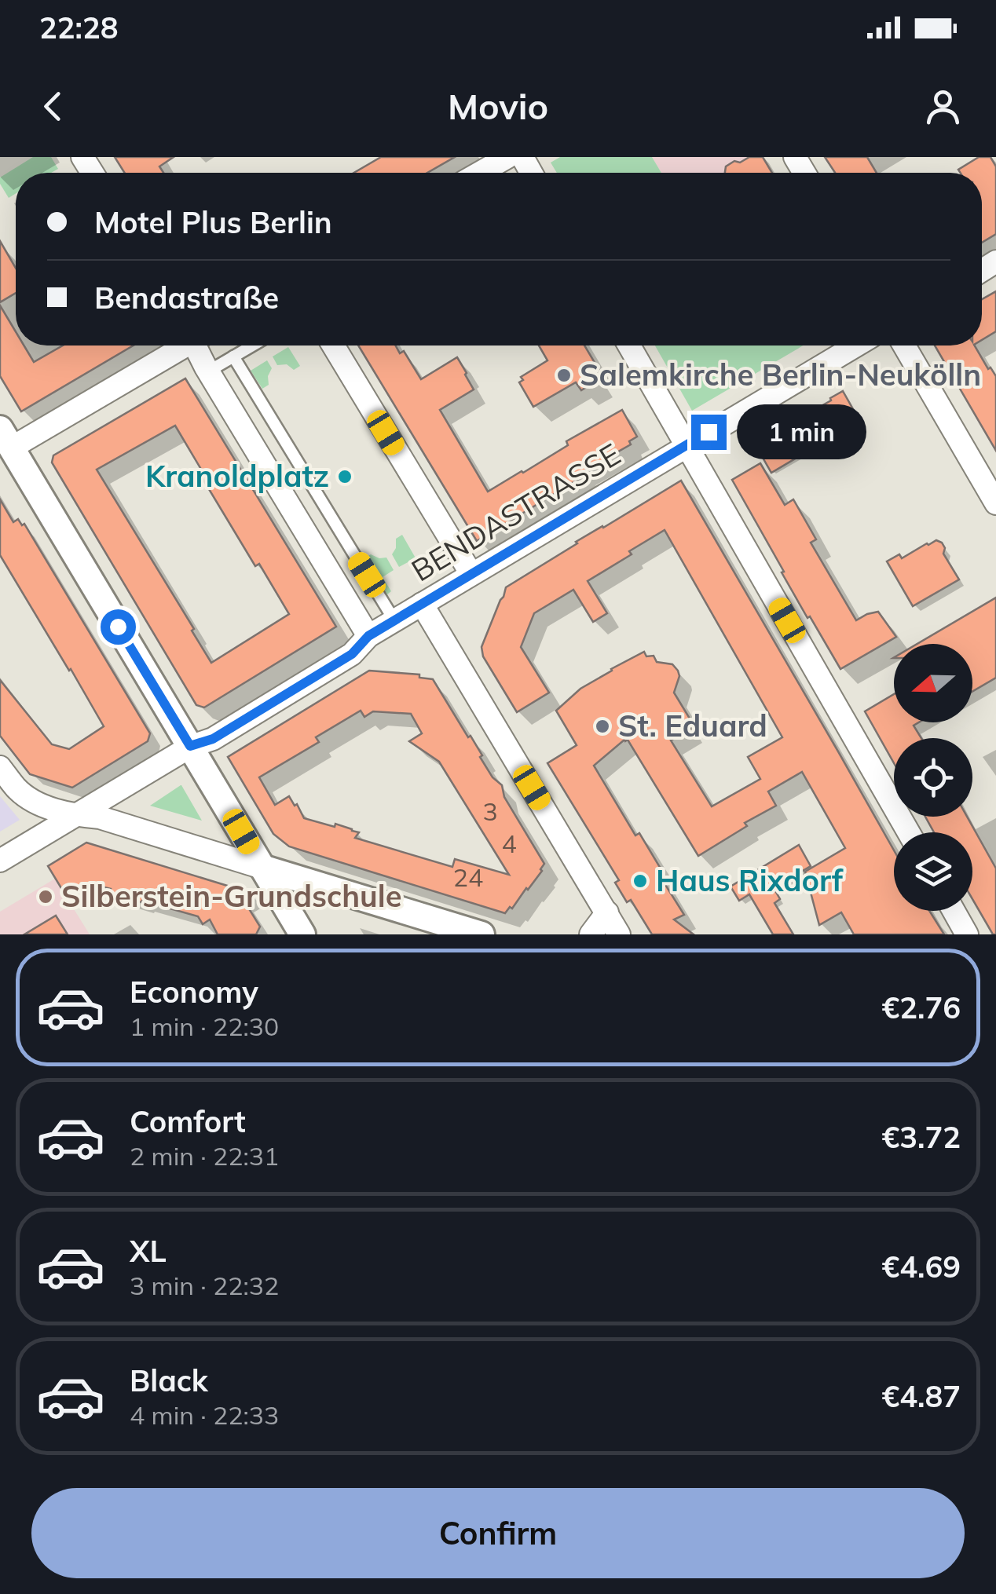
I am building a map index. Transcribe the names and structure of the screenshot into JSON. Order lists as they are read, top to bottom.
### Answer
{
  "streets": {
    "street": ["BENDASTRASSE"]
  },
  "places": [
    "Salemkirche Berlin-Neukölln",
    "Kranoldplatz",
    "St. Eduard",
    "Haus Rixdorf",
    "Silberstein-Grundschule"
  ],
  "house_numbers": ["3", "4", "24"],
  "north": "left",
  "page": {
    "status": "22:28",
    "header": "Movio",
    "banner": ["Motel Plus Berlin", "Bendastraße"],
    "bubble": "1 min",
    "list": [
      {
        "name": "Economy",
        "note": "1 min · 22:30",
        "value": "€2.76"
      },
      {
        "name": "Comfort",
        "note": "2 min · 22:31",
        "value": "€3.72"
      },
      {
        "name": "XL",
        "note": "3 min · 22:32",
        "value": "€4.69"
      },
      {
        "name": "Black",
        "note": "4 min · 22:33",
        "value": "€4.87"
      }
    ],
    "buttons": "Confirm"
  }
}
